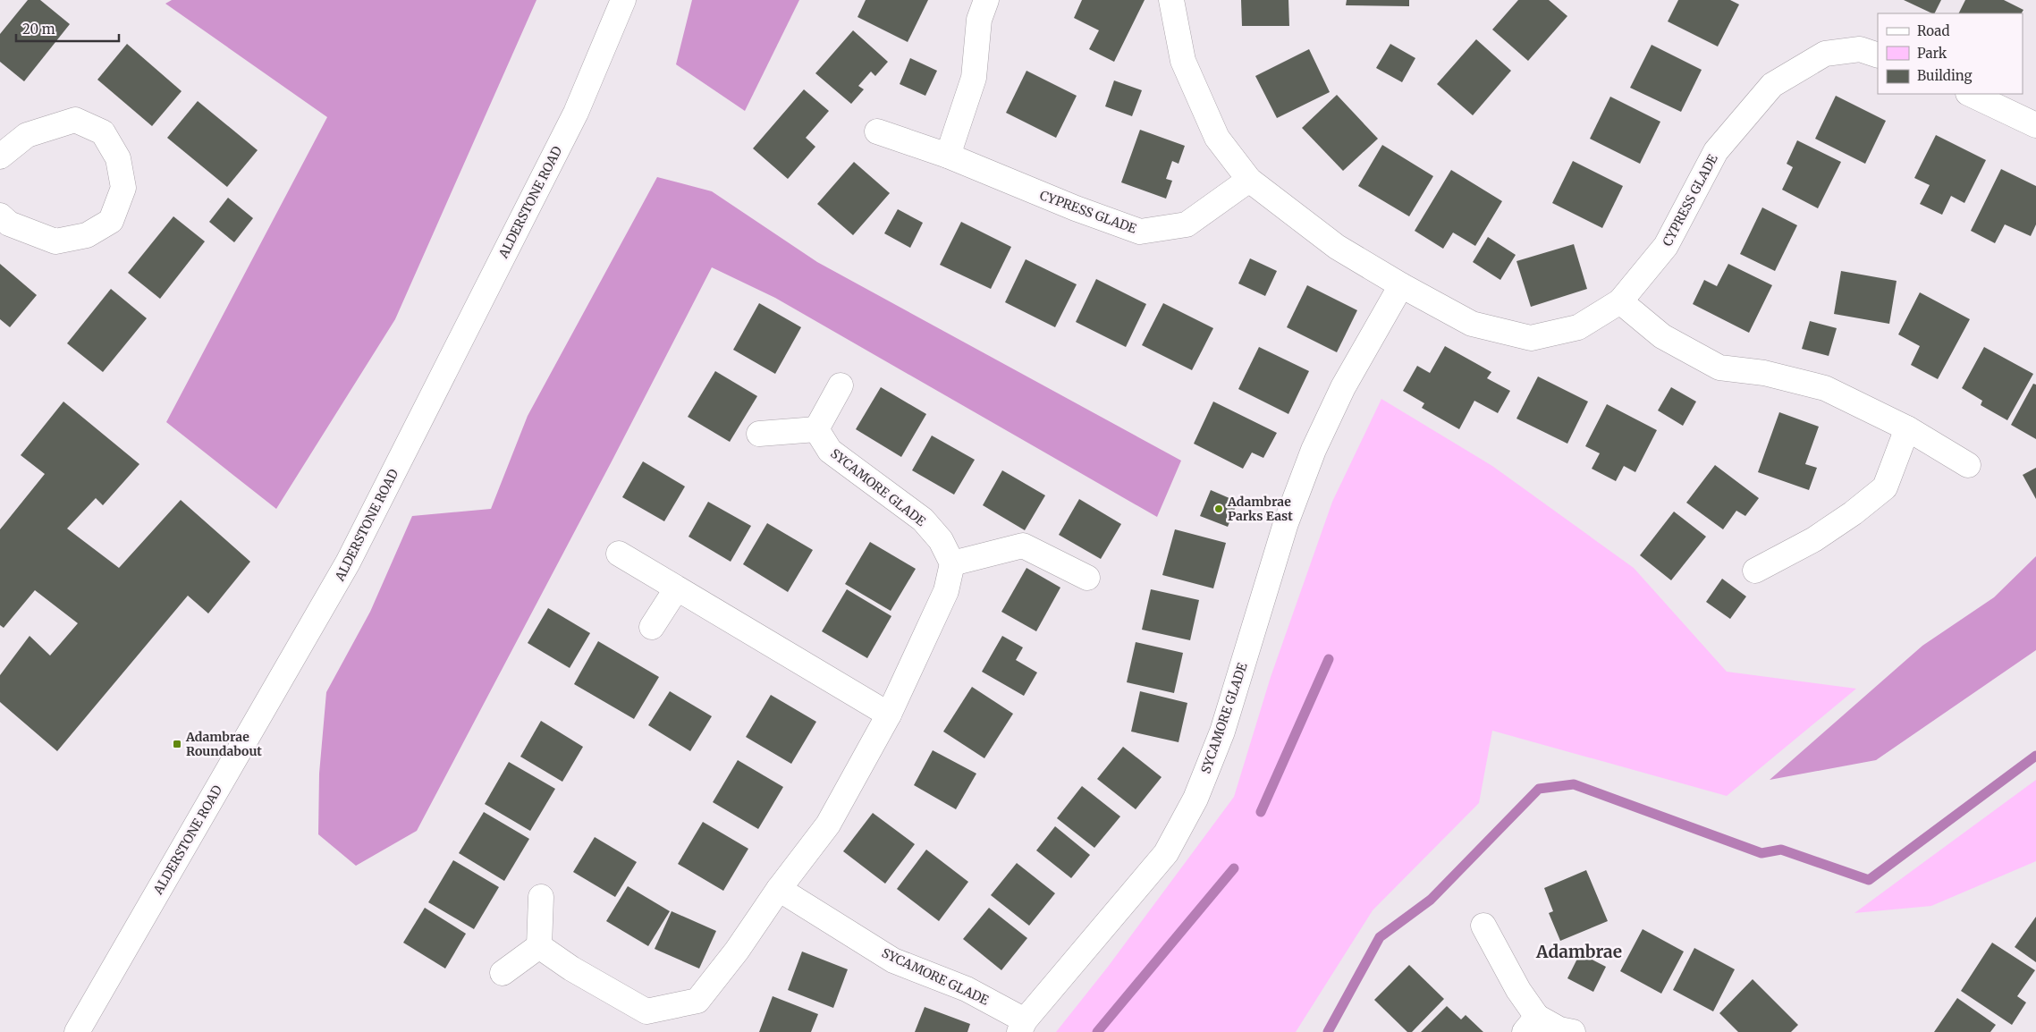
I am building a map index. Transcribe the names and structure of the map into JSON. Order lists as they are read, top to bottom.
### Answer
{
  "streets": {
    "street": ["CYPRESS GLADE", "ALDERSTONE ROAD", "SYCAMORE GLADE"]
  },
  "crossings": [
    ["CYPRESS GLADE", "SYCAMORE GLADE"]
  ],
  "districts": ["Adambrae"],
  "places": {
    "other": ["Adambrae Parks East"],
    "transit": ["Adambrae Roundabout"]
  },
  "legend": ["Road", "Park", "Building"],
  "scale_bar": "20 m"
}
